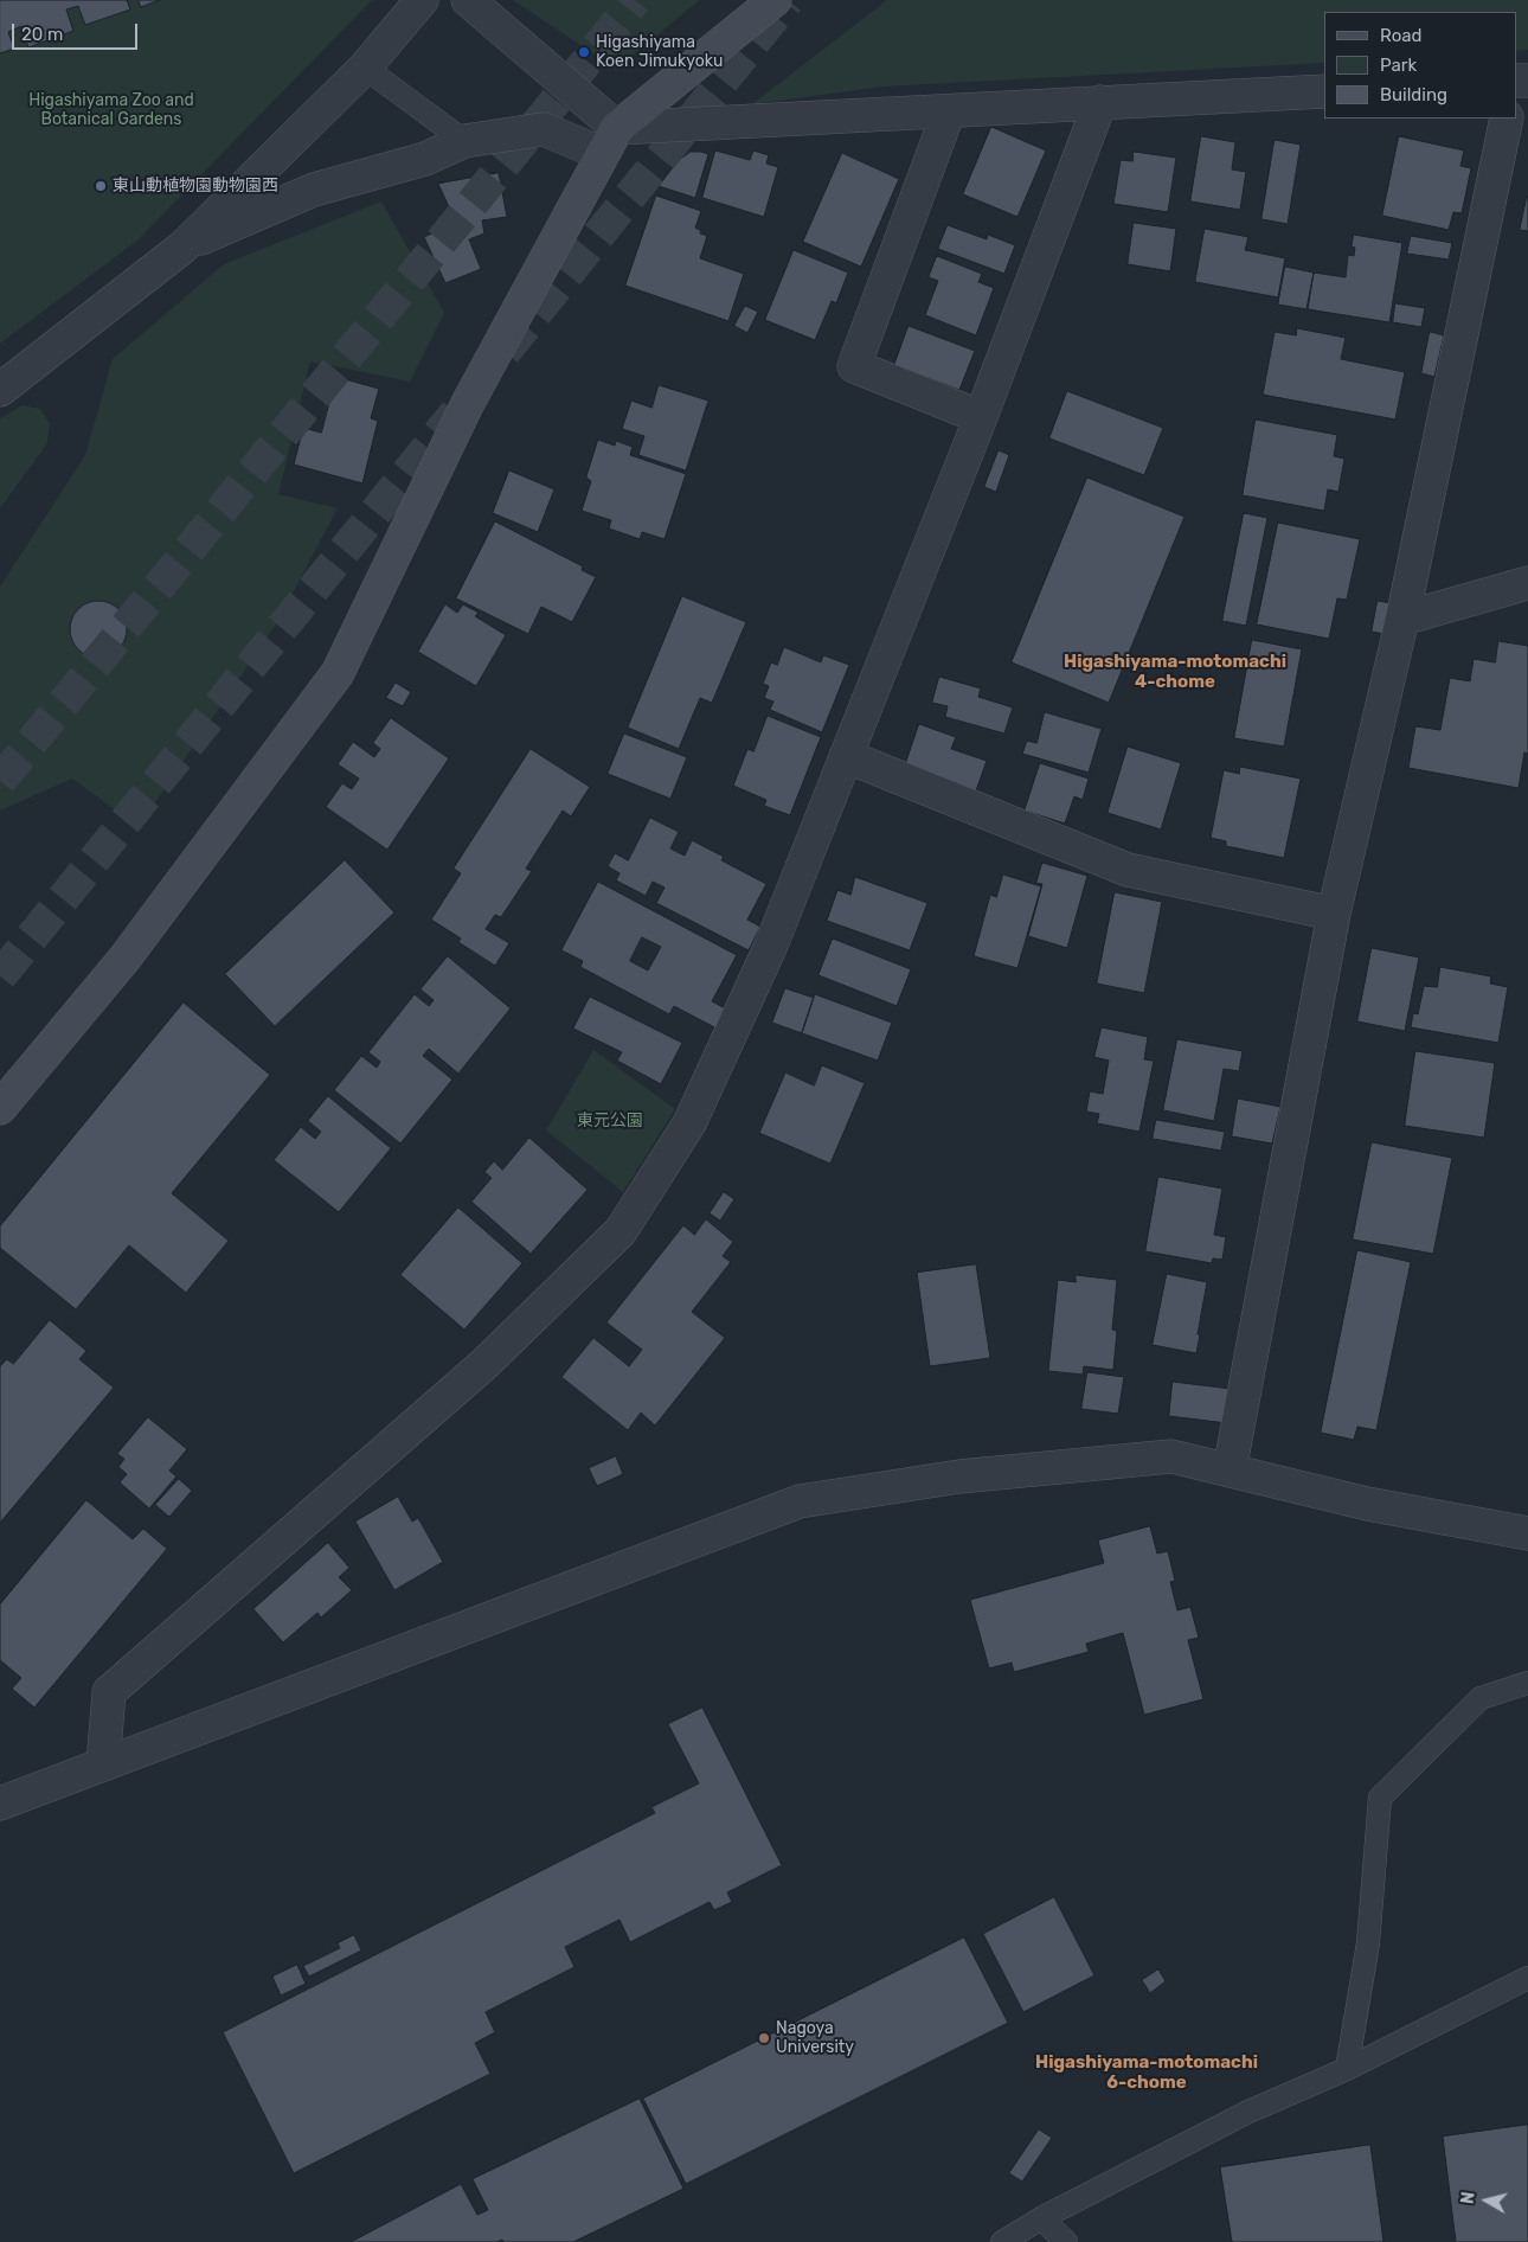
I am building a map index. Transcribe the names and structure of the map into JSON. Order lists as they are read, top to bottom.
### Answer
{
  "districts": ["Higashiyama-motomachi 4-chome", "Higashiyama-motomachi 6-chome"],
  "parks": ["Higashiyama Zoo and Botanical Gardens", "東元公園"],
  "places": ["Higashiyama Koen Jimukyoku", "東山動植物園動物園西", "Nagoya University"],
  "legend": ["Road", "Park", "Building"],
  "scale_bar": "20 m",
  "north": "left"
}
